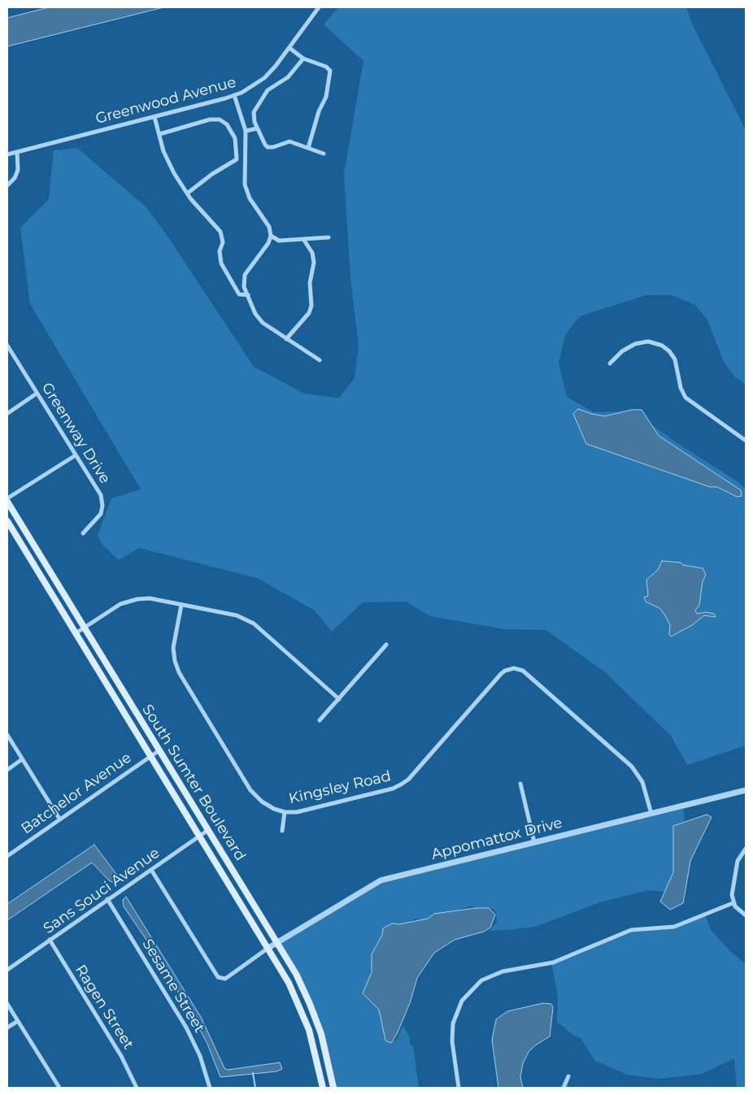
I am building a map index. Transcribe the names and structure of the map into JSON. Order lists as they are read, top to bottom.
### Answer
{
  "streets": {
    "main road": ["South Sumter Boulevard"],
    "street": [
      "Greenwood Avenue",
      "Greenway Drive",
      "Kingsley Road",
      "Batchelor Avenue",
      "Appomattox Drive",
      "Sans Souci Avenue",
      "Sesame Street",
      "Ragen Street"
    ]
  },
  "crossings": [
    ["South Sumter Boulevard", "Batchelor Avenue"],
    ["South Sumter Boulevard", "Appomattox Drive"],
    ["South Sumter Boulevard", "Sans Souci Avenue"],
    ["Kingsley Road", "Appomattox Drive"],
    ["Sans Souci Avenue", "Sesame Street"],
    ["Sans Souci Avenue", "Ragen Street"]
  ]
}
